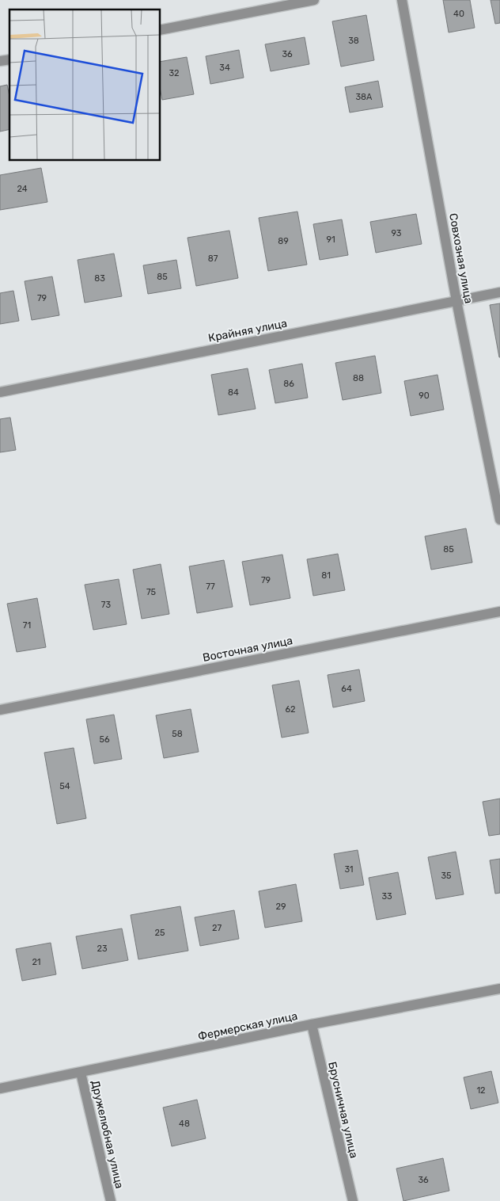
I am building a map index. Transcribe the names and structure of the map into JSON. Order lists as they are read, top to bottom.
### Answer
{
  "streets": {
    "street": [
      "Совхозная улица",
      "Крайняя улица",
      "Восточная улица",
      "Фермерская улица",
      "Брусничная улица",
      "Дружелюбная улица"
    ]
  },
  "crossings": [
    ["Совхозная улица", "Крайняя улица"],
    ["Фермерская улица", "Брусничная улица"],
    ["Фермерская улица", "Дружелюбная улица"]
  ],
  "house_numbers": [
    "40",
    "38",
    "36",
    "34",
    "32",
    "38А",
    "24",
    "93",
    "91",
    "89",
    "87",
    "85",
    "83",
    "79",
    "88",
    "86",
    "84",
    "90",
    "85",
    "81",
    "79",
    "77",
    "75",
    "73",
    "71",
    "64",
    "62",
    "58",
    "56",
    "54",
    "31",
    "35",
    "33",
    "29",
    "27",
    "25",
    "23",
    "21",
    "12",
    "48",
    "36"
  ]
}
